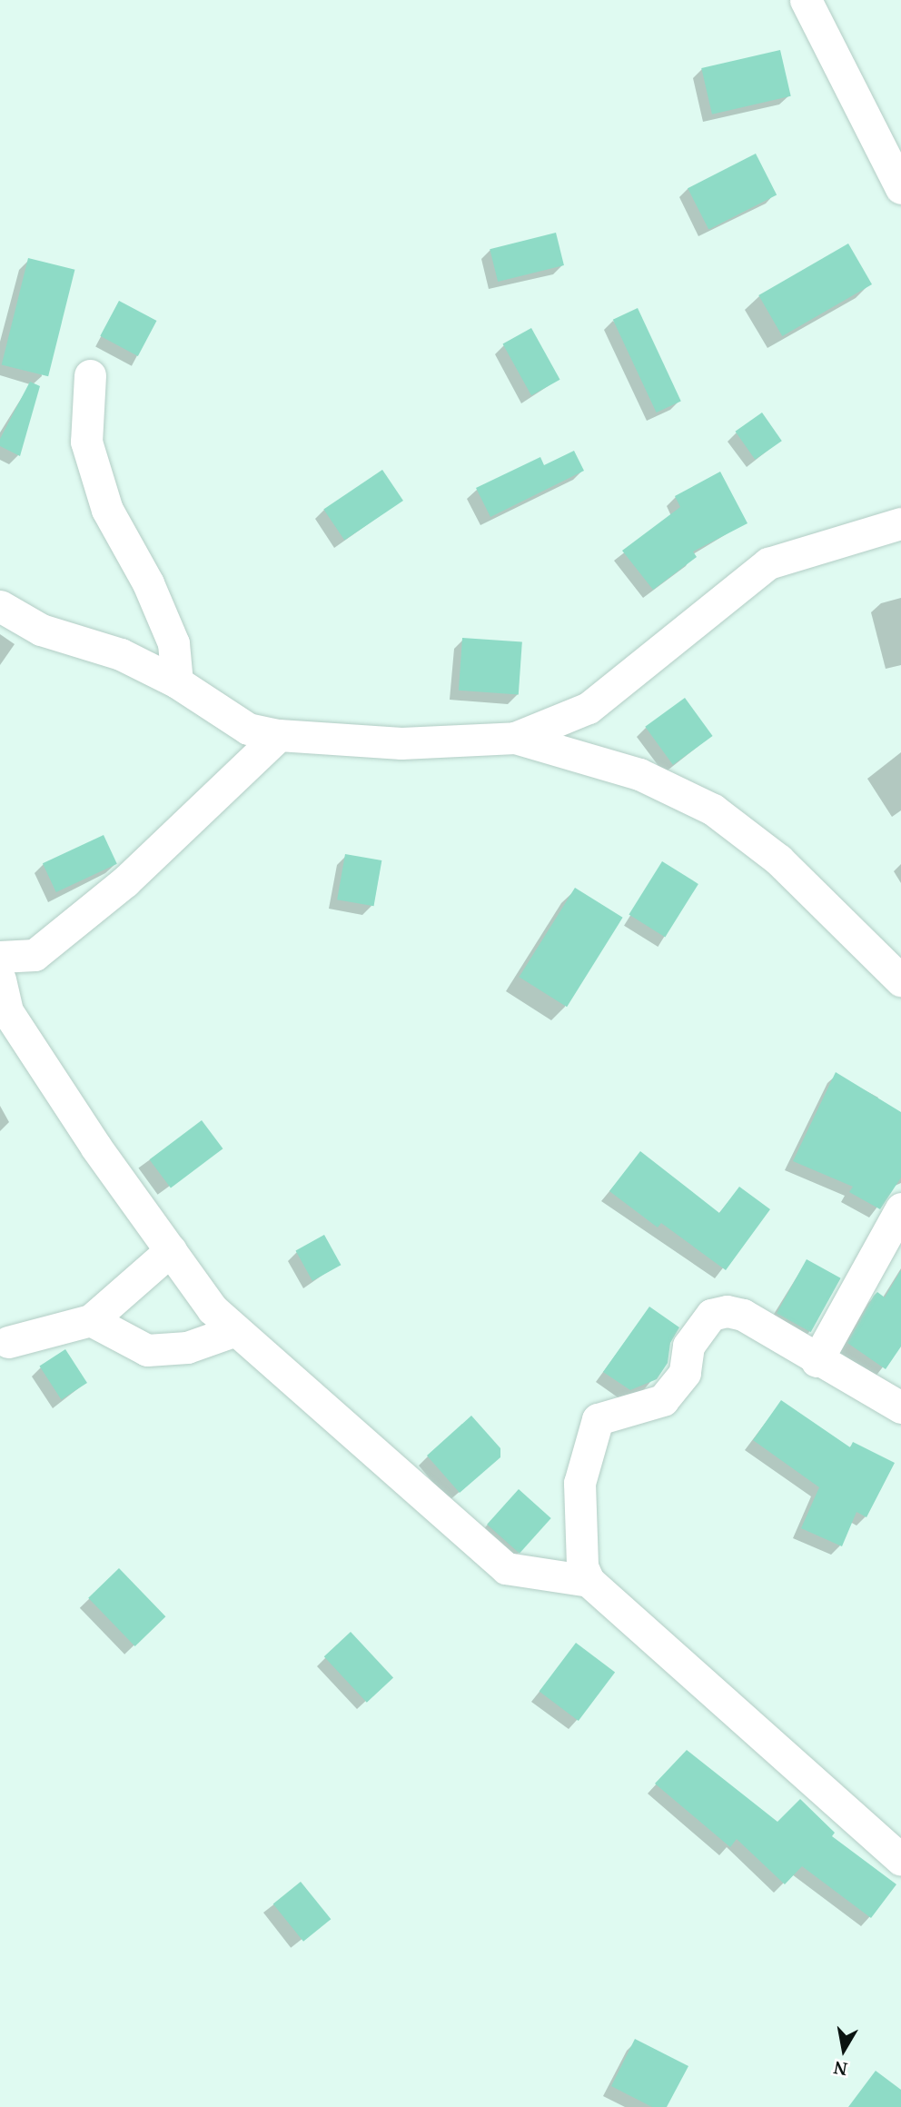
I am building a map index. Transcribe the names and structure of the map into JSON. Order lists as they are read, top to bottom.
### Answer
{
  "north": "bottom"
}
